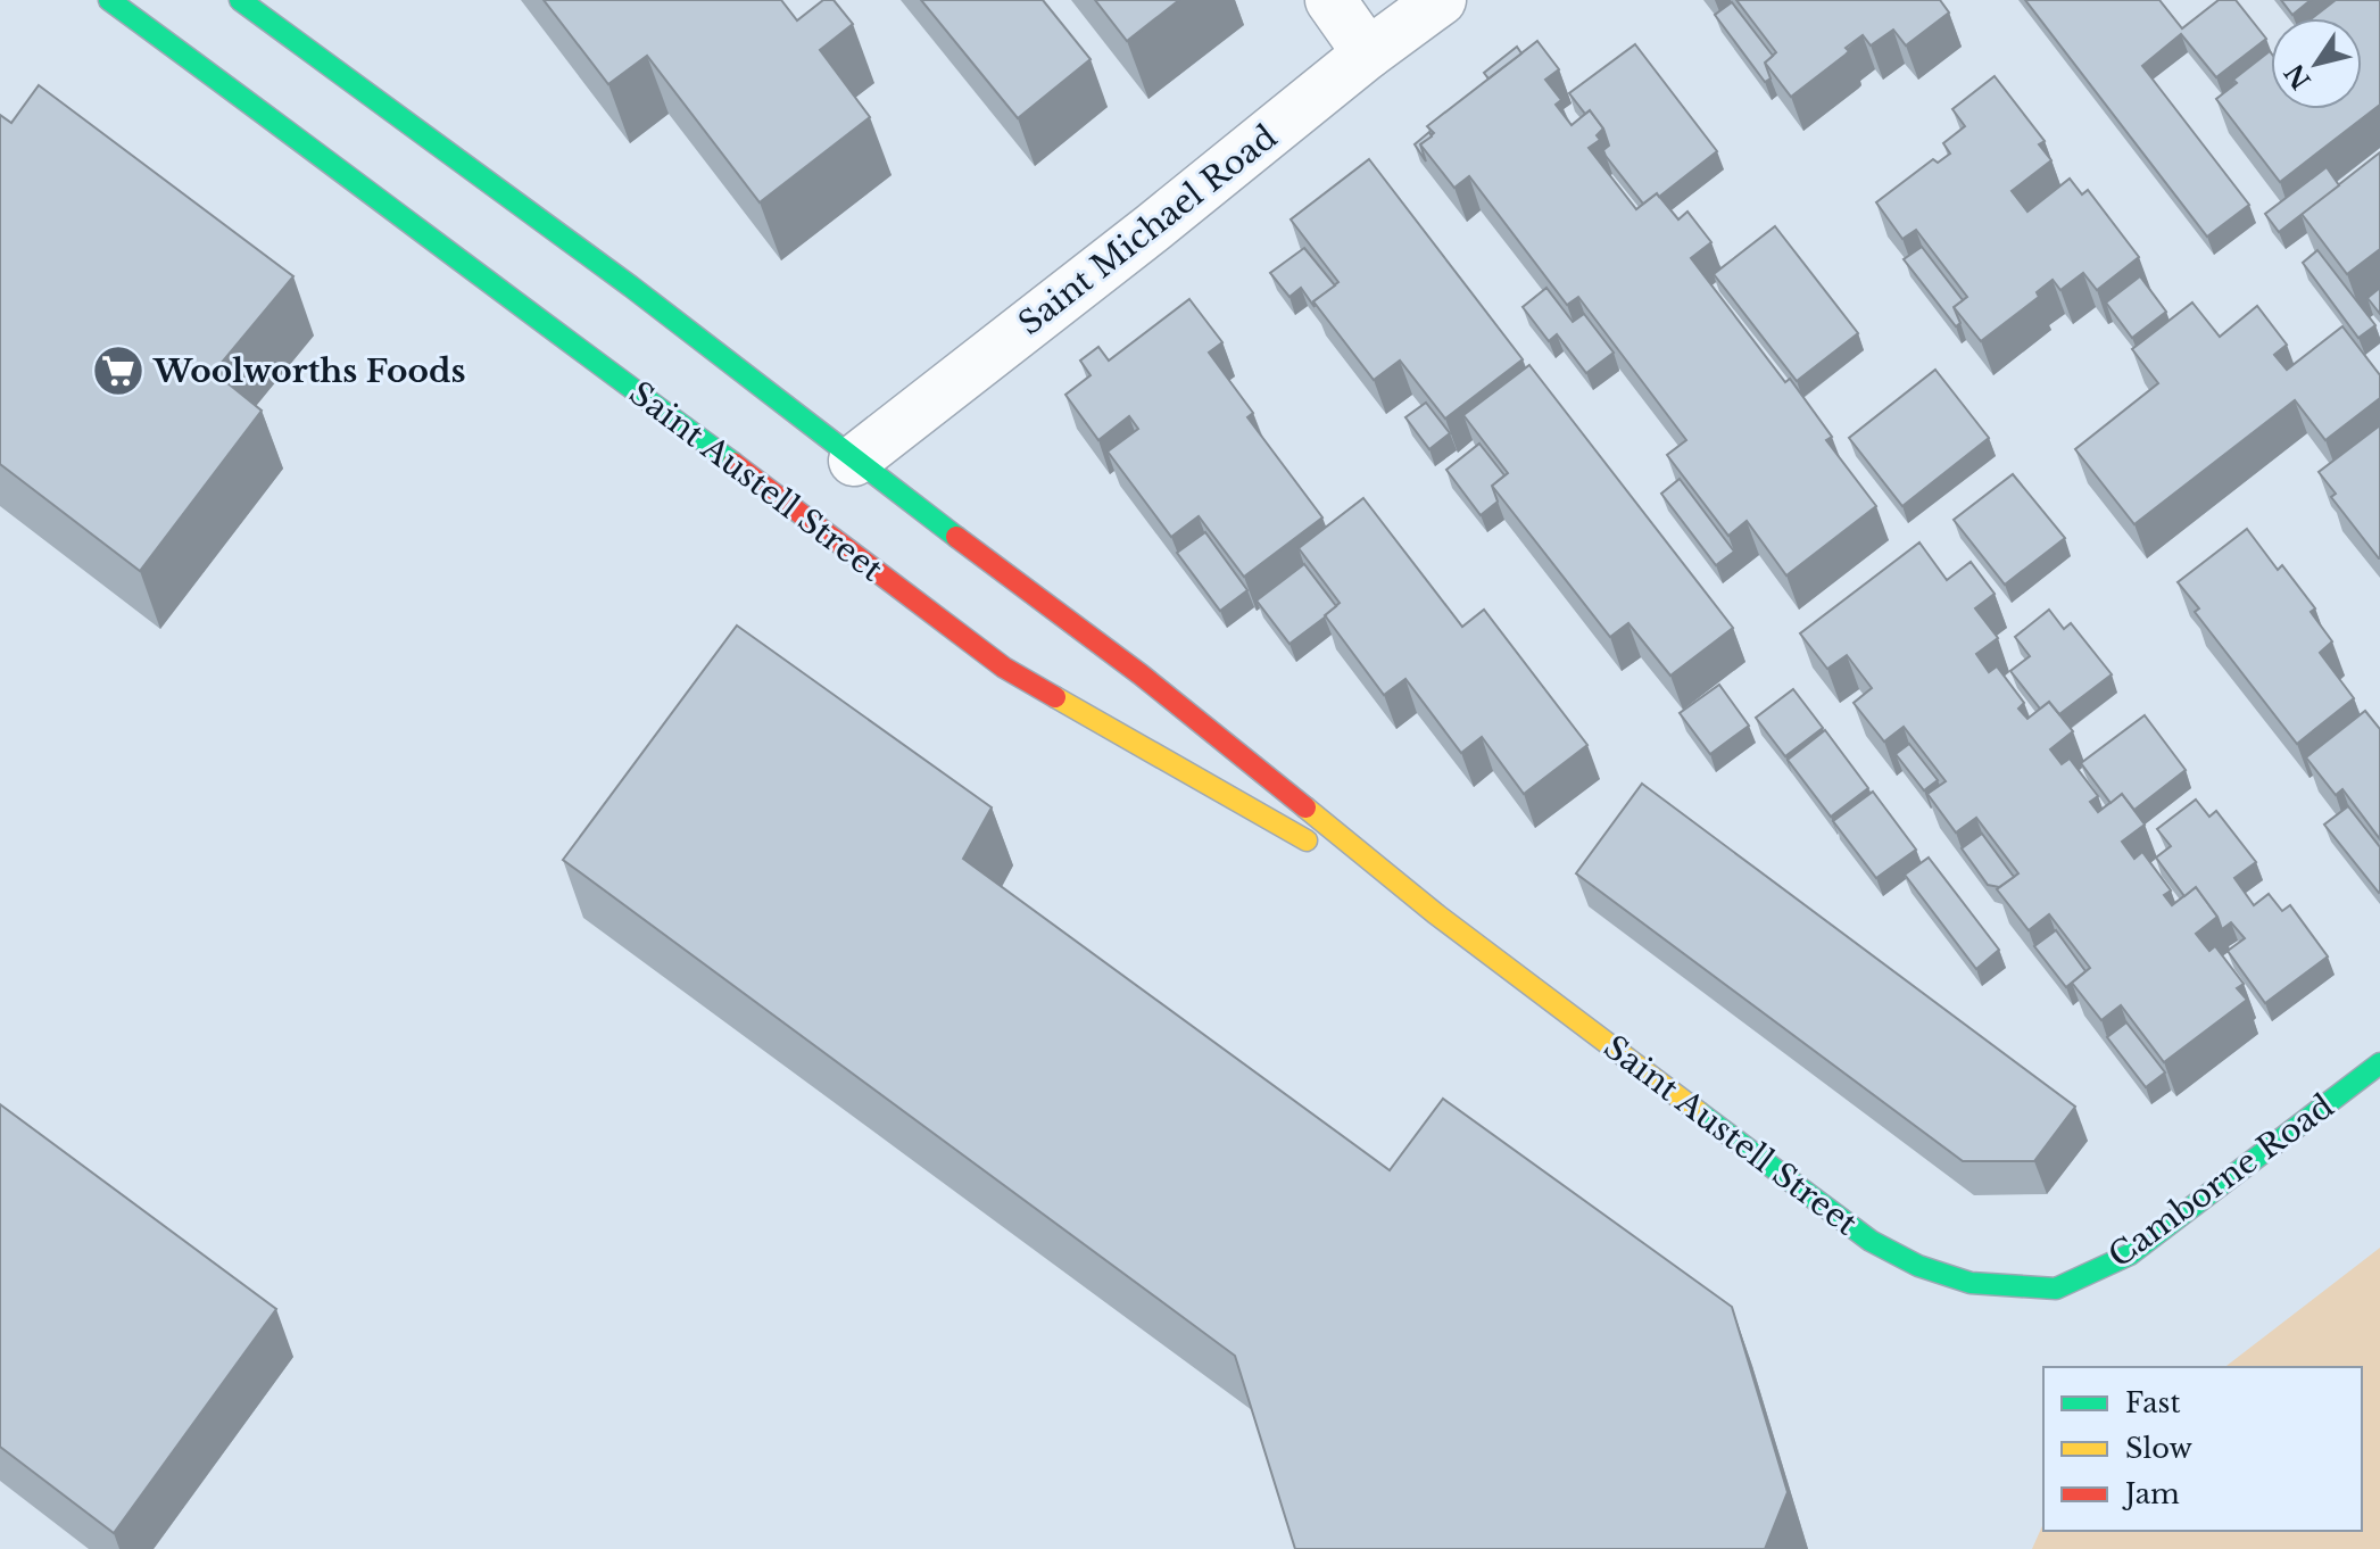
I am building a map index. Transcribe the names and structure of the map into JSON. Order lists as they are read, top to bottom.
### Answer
{
  "streets": {
    "street": ["Saint Michael Road", "Saint Austell Street", "Camborne Road"]
  },
  "crossings": [
    ["Saint Michael Road", "Saint Austell Street"],
    ["Saint Austell Street", "Camborne Road"]
  ],
  "places": {
    "supermarket": ["Woolworths Foods"]
  },
  "legend": ["Fast", "Slow", "Jam"],
  "north": "bottom left"
}
